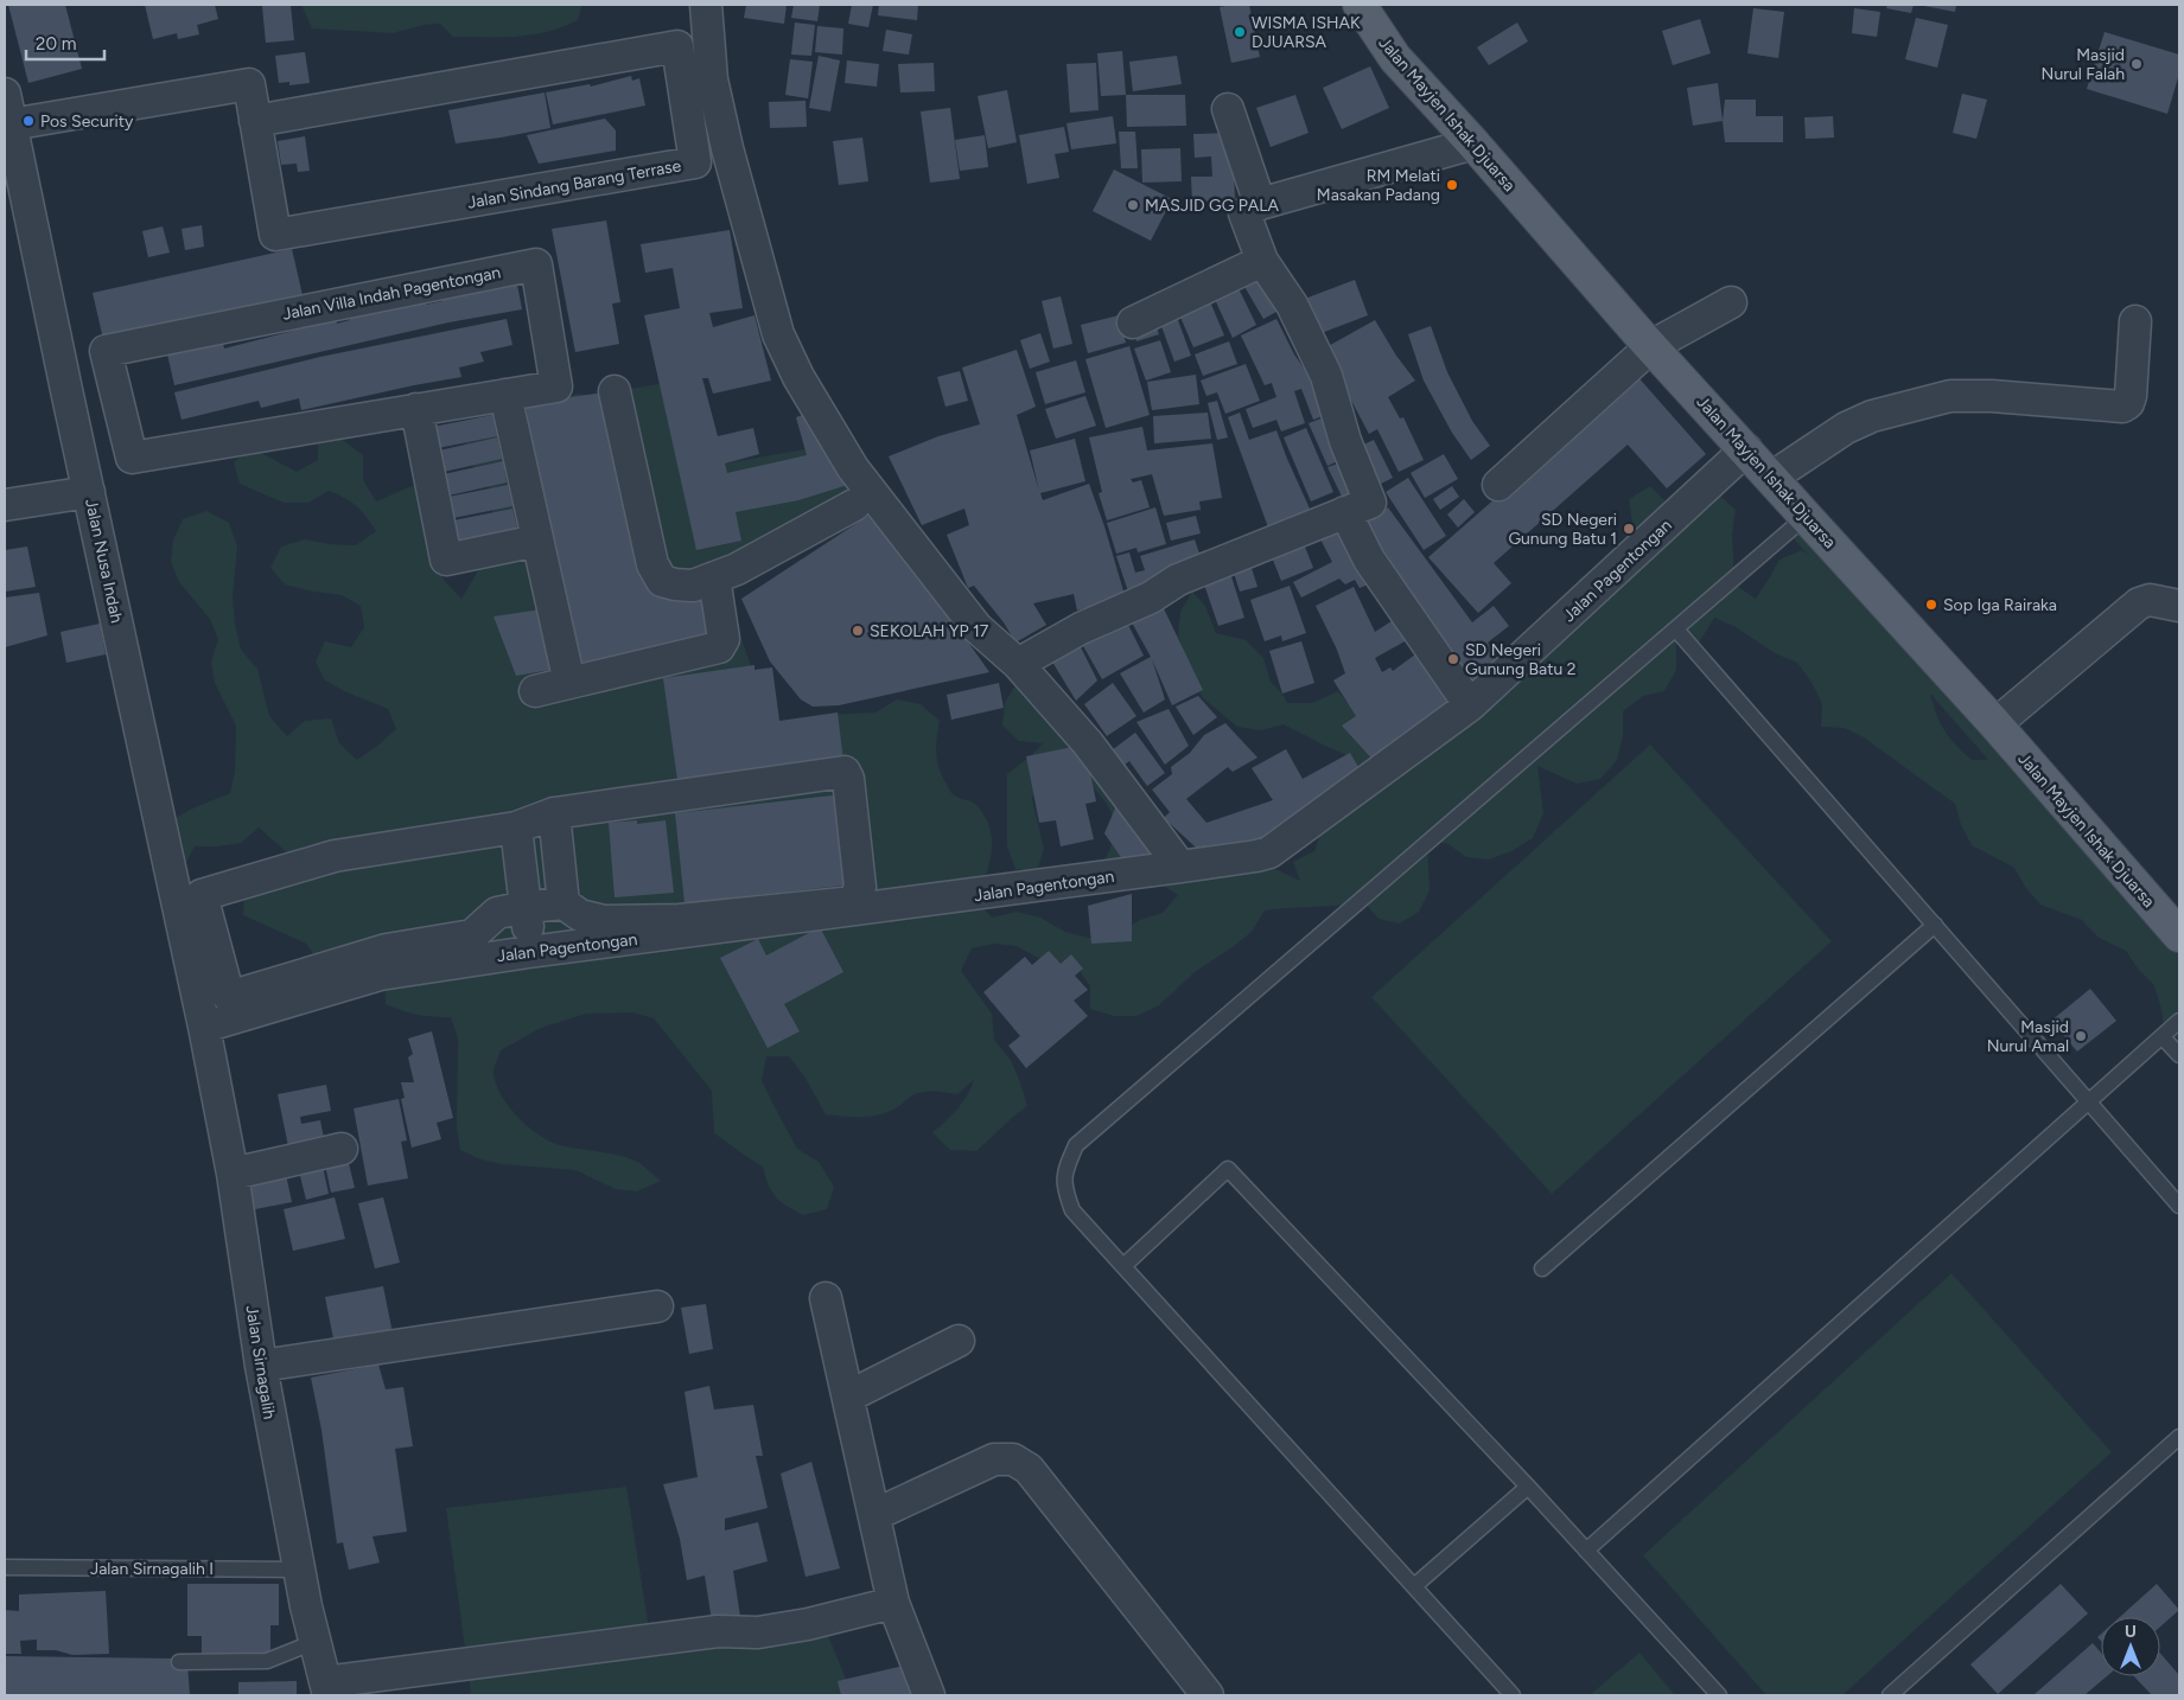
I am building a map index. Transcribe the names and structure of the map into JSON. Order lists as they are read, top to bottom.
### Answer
{
  "streets": {
    "main road": ["Jalan Mayjen Ishak Djuarsa"],
    "street": [
      "Jalan Sindang Barang Terrase",
      "Jalan Villa Indah Pagentongan",
      "Jalan Nusa Indah",
      "Jalan Pagentongan",
      "Jalan Sirnagalih"
    ],
    "lane": ["Jalan Sirnagalih I"]
  },
  "crossings": [
    ["Jalan Mayjen Ishak Djuarsa", "Jalan Pagentongan"],
    ["Jalan Sindang Barang Terrase", "Jalan Nusa Indah"],
    ["Jalan Nusa Indah", "Jalan Pagentongan"],
    ["Jalan Nusa Indah", "Jalan Sirnagalih"],
    ["Jalan Pagentongan", "Jalan Sirnagalih"],
    ["Jalan Sirnagalih", "Jalan Sirnagalih I"]
  ],
  "places": [
    "WISMA ISHAK DJUARSA",
    "Masjid Nurul Falah",
    "Pos Security",
    "RM Melati Masakan Padang",
    "MASJID GG PALA",
    "SD Negeri Gunung Batu 1",
    "Sop Iga Rairaka",
    "SEKOLAH YP 17",
    "SD Negeri Gunung Batu 2",
    "Masjid Nurul Amal"
  ],
  "scale_bar": "20 m",
  "north": "top"
}
